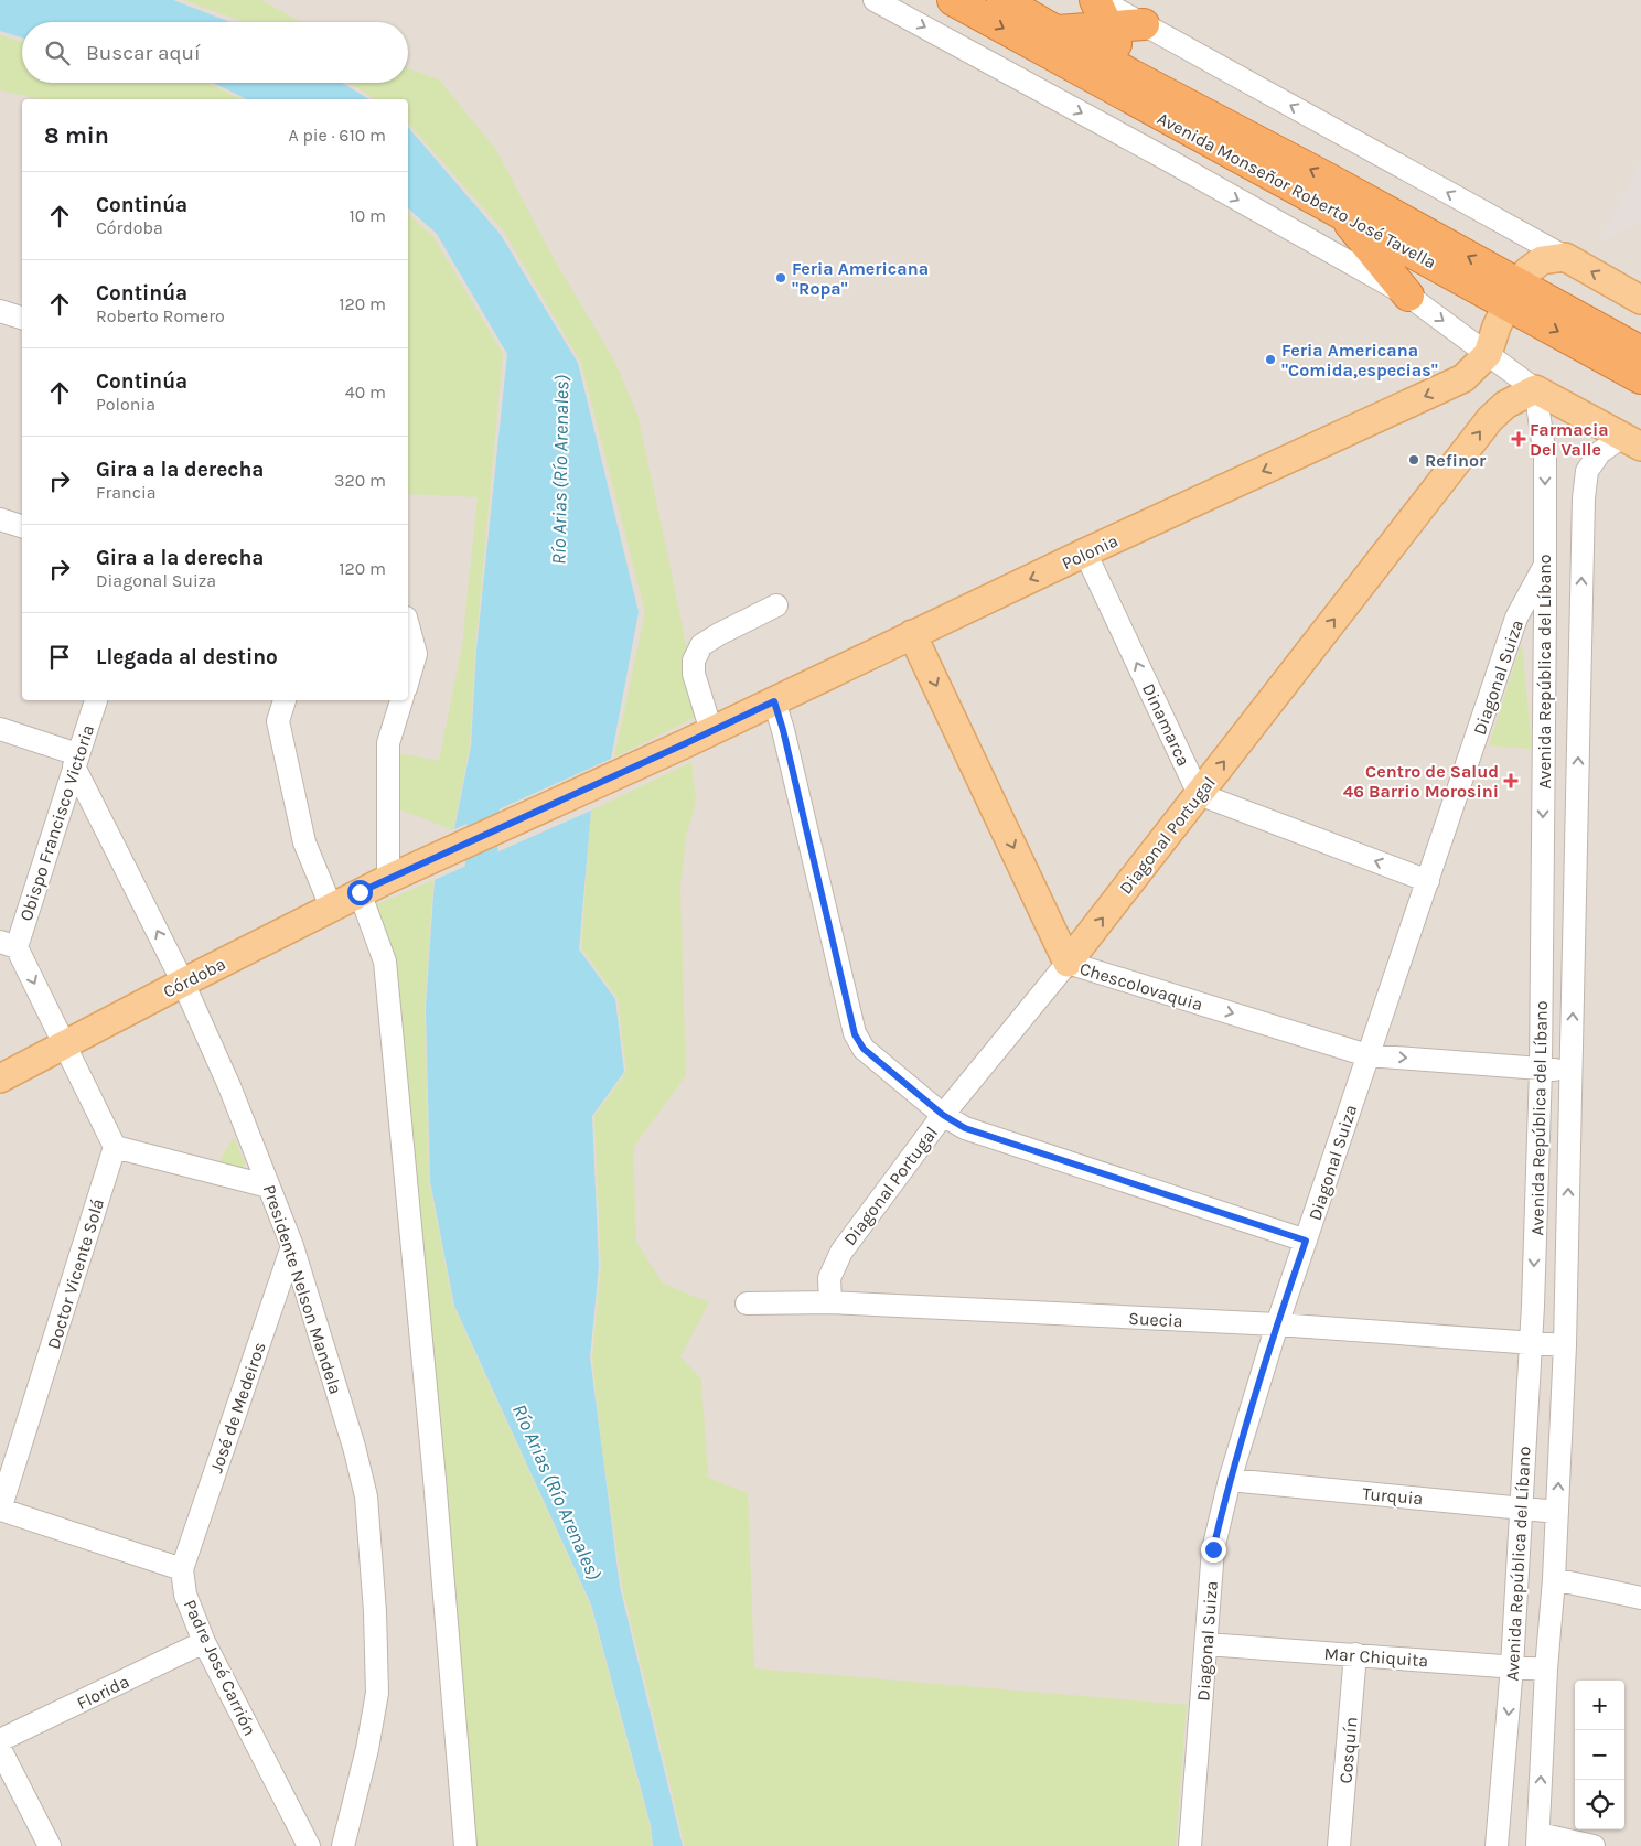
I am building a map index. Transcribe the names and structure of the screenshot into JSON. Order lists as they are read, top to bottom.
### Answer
{
  "streets": {
    "highway": ["Avenida Monseñor Roberto José Tavella"],
    "main road": [
      "Polonia",
      "Diagonal Portugal",
      "Córdoba",
      "Chescolovaquia"
    ],
    "street": [
      "Avenida República del Líbano",
      "Diagonal Suiza",
      "Dinamarca",
      "Obispo Francisco Victoria",
      "Doctor Vicente Solá",
      "Presidente Nelson Mandela",
      "Suecia",
      "José de Medeiros",
      "Turquia",
      "Mar Chiquita",
      "Padre José Carrión",
      "Florida",
      "Cosquín"
    ]
  },
  "crossings": [
    ["Polonia", "Dinamarca"],
    ["Polonia", "Córdoba"],
    ["Polonia", "Chescolovaquia"],
    ["Avenida República del Líbano", "Diagonal Suiza"],
    ["Avenida República del Líbano", "Diagonal Portugal"],
    ["Avenida República del Líbano", "Chescolovaquia"],
    ["Avenida República del Líbano", "Suecia"],
    ["Avenida República del Líbano", "Turquia"],
    ["Avenida República del Líbano", "Mar Chiquita"],
    ["Diagonal Suiza", "Chescolovaquia"],
    ["Diagonal Suiza", "Suecia"],
    ["Diagonal Suiza", "Turquia"],
    ["Diagonal Suiza", "Mar Chiquita"],
    ["Dinamarca", "Diagonal Portugal"],
    ["Obispo Francisco Victoria", "Presidente Nelson Mandela"],
    ["Diagonal Portugal", "Chescolovaquia"],
    ["Diagonal Portugal", "Suecia"],
    ["Córdoba", "Presidente Nelson Mandela"],
    ["Presidente Nelson Mandela", "José de Medeiros"],
    ["José de Medeiros", "Padre José Carrión"],
    ["Mar Chiquita", "Cosquín"],
    ["Padre José Carrión", "Florida"]
  ],
  "one_way": ["Polonia", "Dinamarca", "Diagonal Portugal"],
  "water": ["Río Arias (Río Arenales)"],
  "places": {
    "other": ["Feria Americana \"Ropa\"", "Feria Americana \"Comida,especias\"", "Refinor"],
    "health": ["Farmacia Del Valle", "Centro de Salud 46 Barrio Morosini"]
  },
  "page": {
    "search": "Buscar aquí",
    "heading": ["8 min", "A pie · 610 m"],
    "list": [
      ["Continúa", "Córdoba", "10 m"],
      ["Continúa", "Roberto Romero", "120 m"],
      ["Continúa", "Polonia", "40 m"],
      ["Gira a la derecha", "Francia", "320 m"],
      ["Gira a la derecha", "Diagonal Suiza", "120 m"],
      "Llegada al destino"
    ],
    "map_buttons": ["+", "−"]
  }
}
